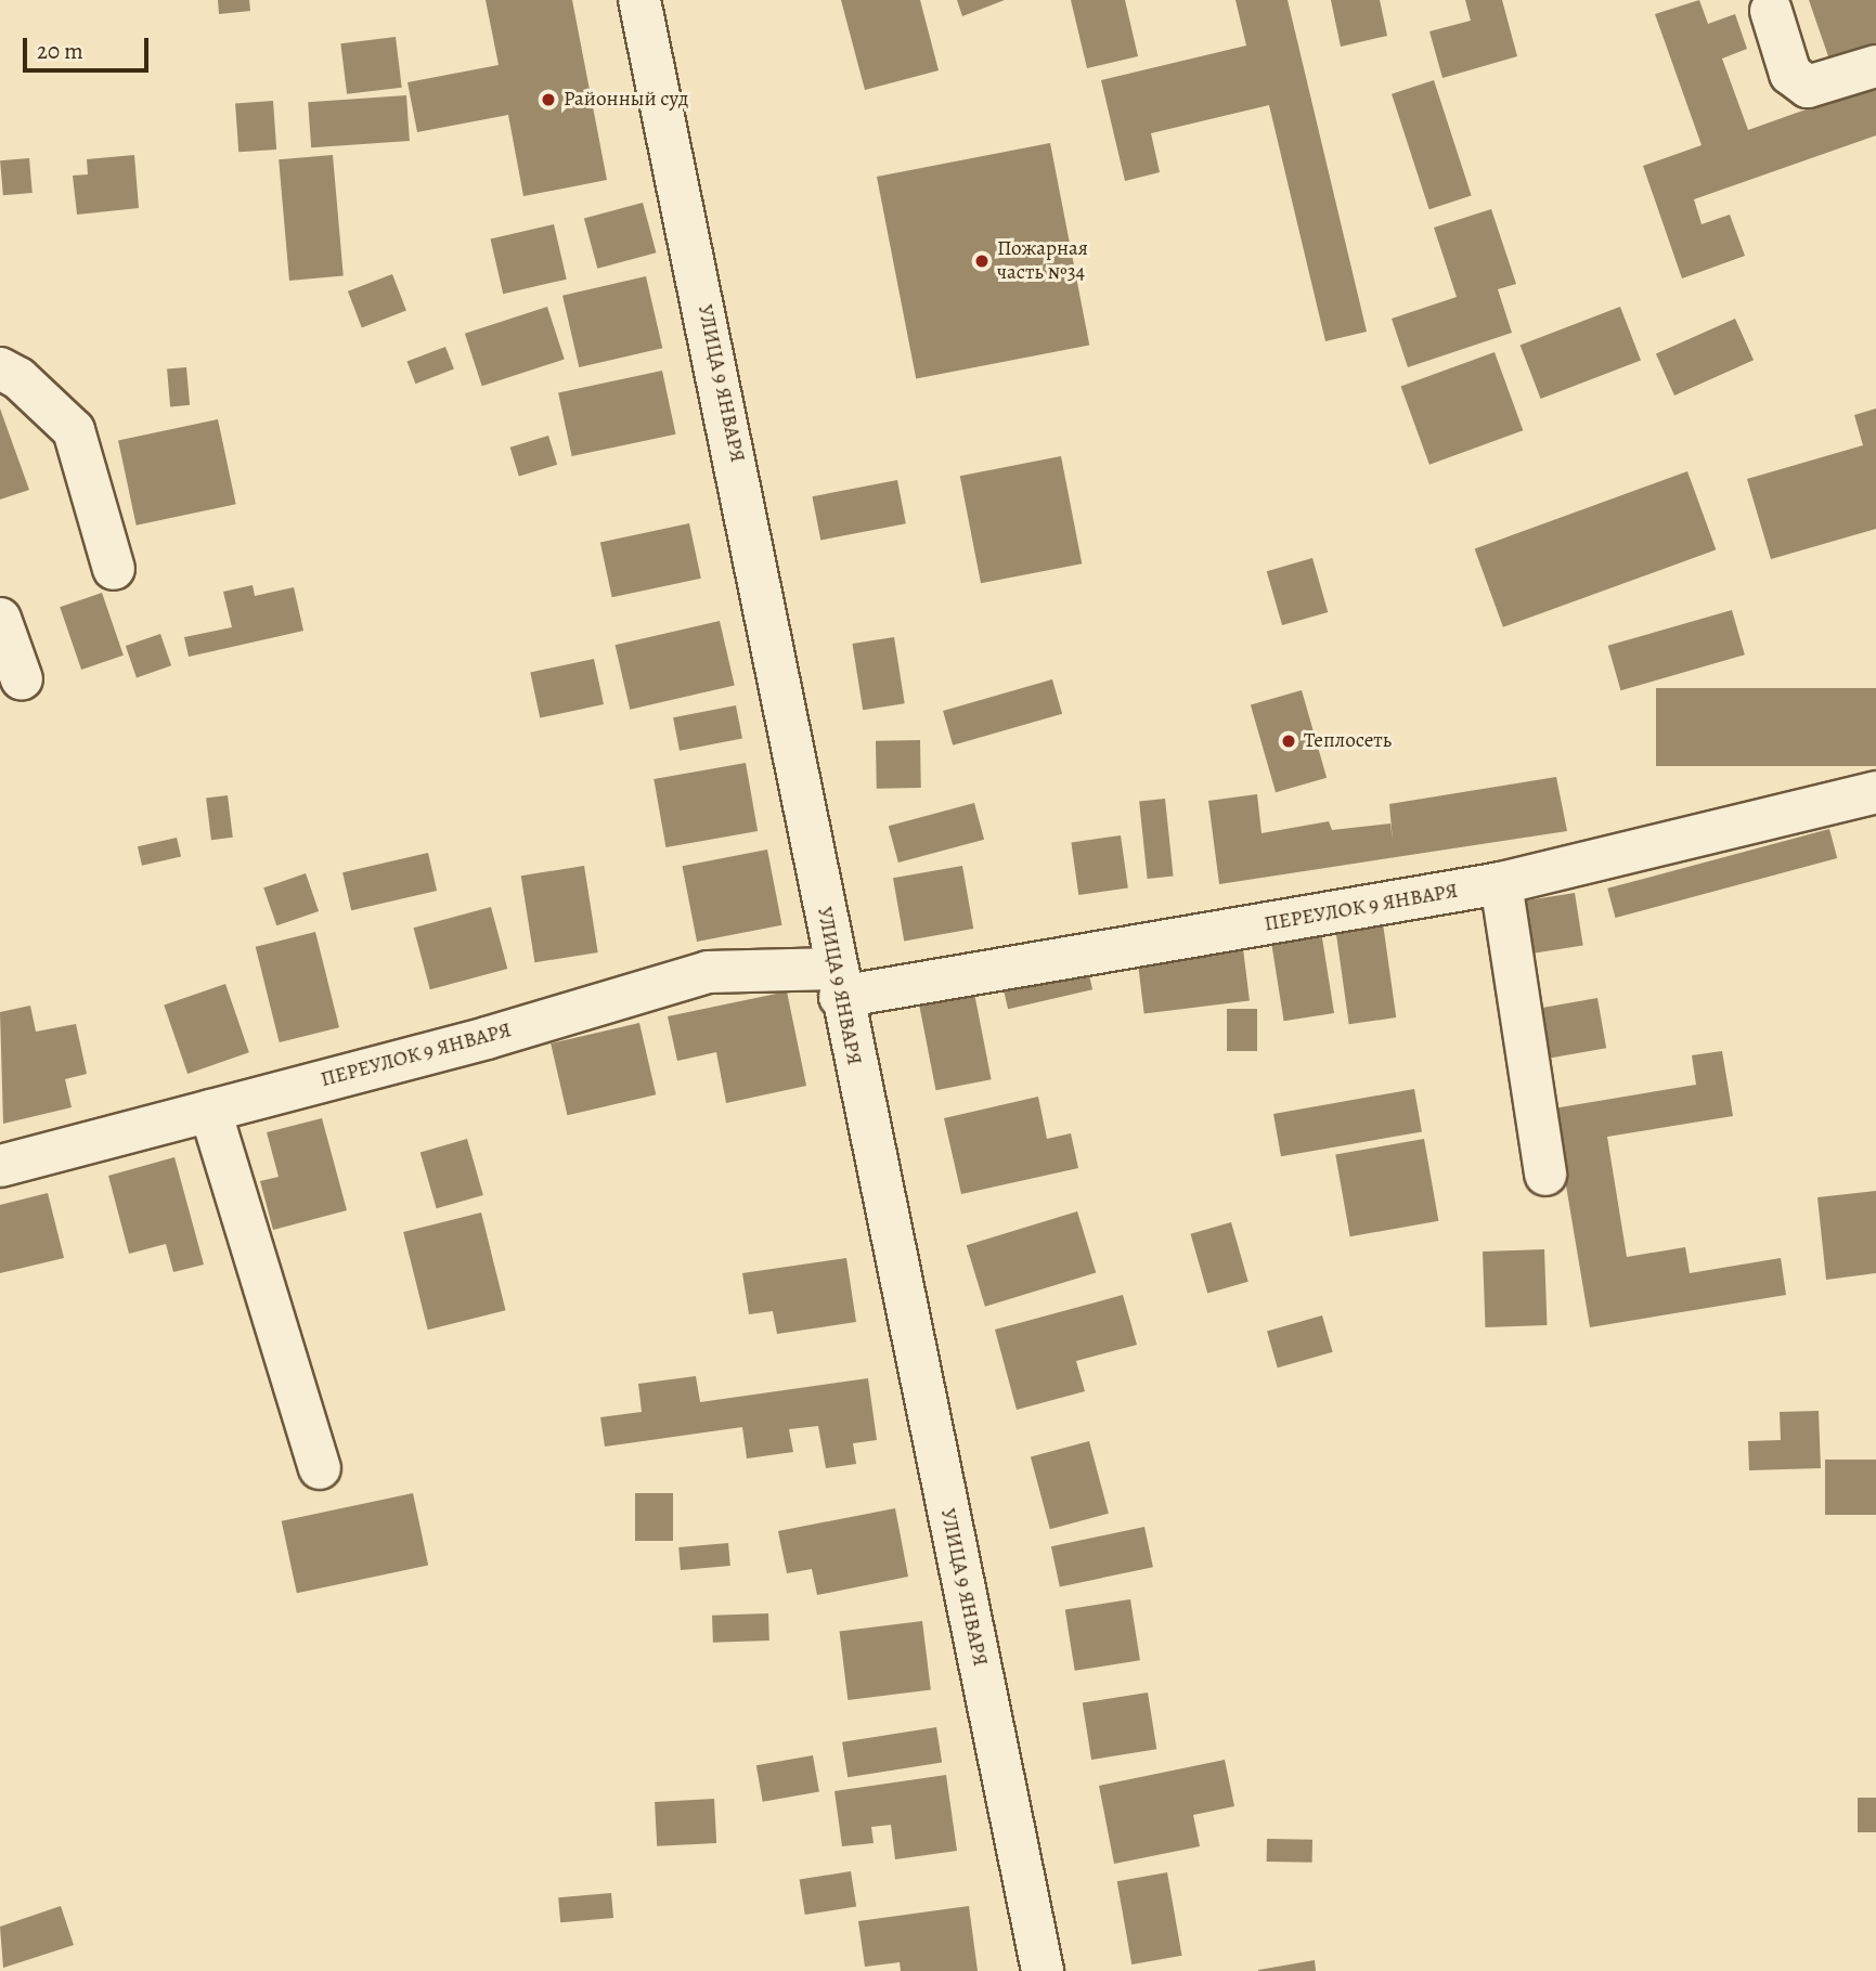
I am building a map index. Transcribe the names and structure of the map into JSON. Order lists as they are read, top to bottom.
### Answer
{
  "streets": {
    "street": ["УЛИЦА 9 ЯНВАРЯ", "ПЕРЕУЛОК 9 ЯНВАРЯ"]
  },
  "crossings": [
    ["УЛИЦА 9 ЯНВАРЯ", "ПЕРЕУЛОК 9 ЯНВАРЯ"]
  ],
  "places": ["Районный суд", "Пожарная часть №34", "Теплосеть"],
  "scale_bar": "20 m"
}
